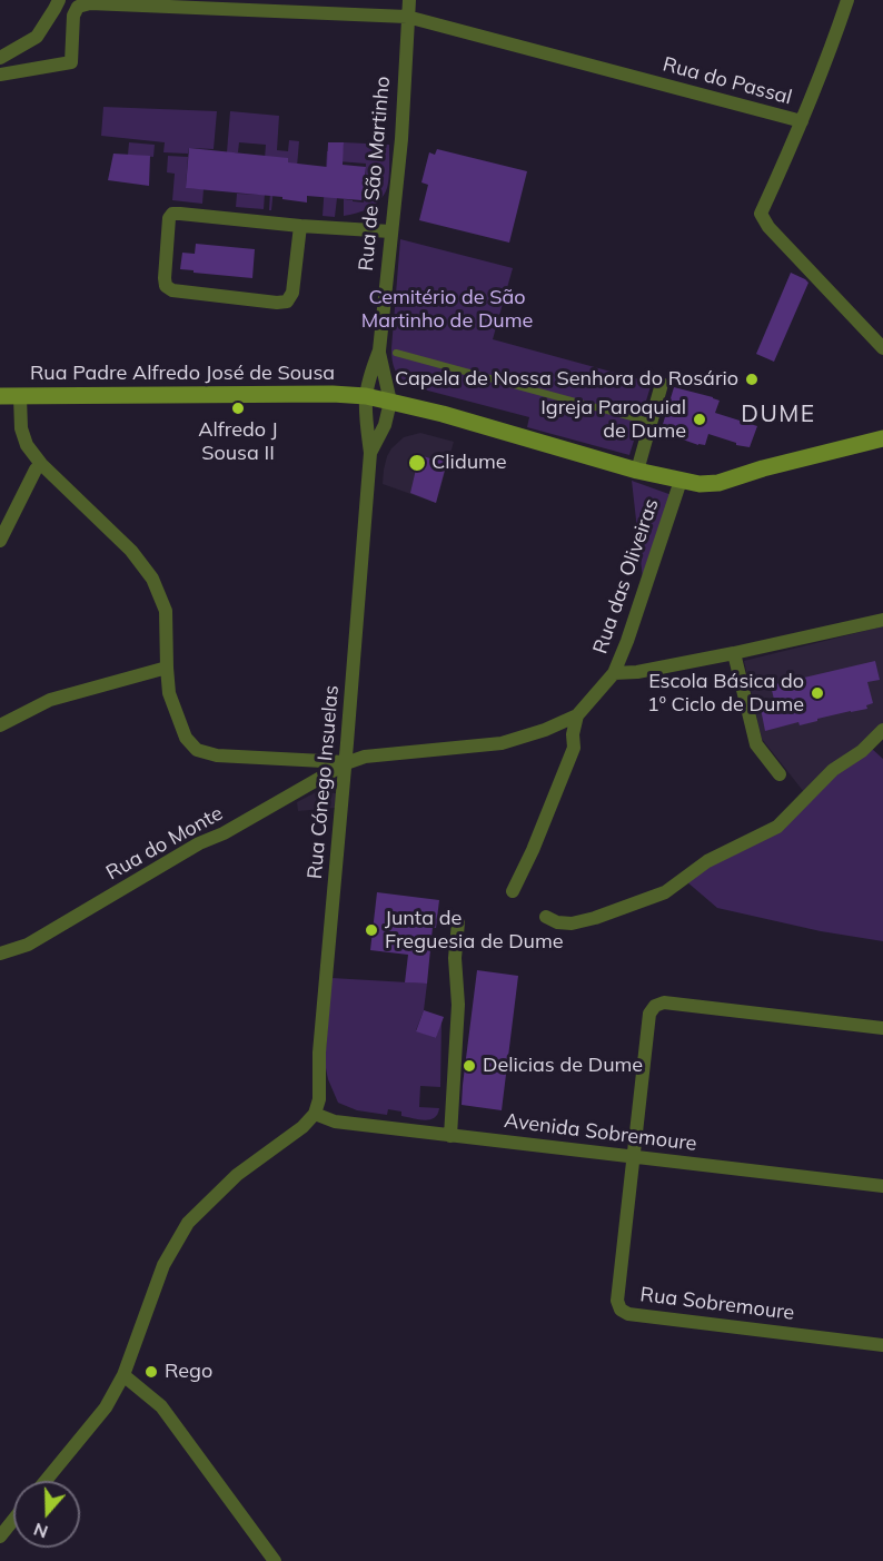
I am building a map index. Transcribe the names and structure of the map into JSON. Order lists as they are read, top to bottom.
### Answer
{
  "streets": {
    "street": [
      "Rua do Passal",
      "Rua de São Martinho",
      "Rua Padre Alfredo José de Sousa",
      "Rua das Oliveiras",
      "Rua Cónego Insuelas",
      "Rua do Monte",
      "Avenida Sobremoure",
      "Rua Sobremoure"
    ]
  },
  "crossings": [
    ["Rua do Passal", "Rua de São Martinho"],
    ["Rua de São Martinho", "Rua Padre Alfredo José de Sousa"],
    ["Rua de São Martinho", "Rua Cónego Insuelas"],
    ["Rua Padre Alfredo José de Sousa", "Rua das Oliveiras"],
    ["Rua Padre Alfredo José de Sousa", "Rua Cónego Insuelas"],
    ["Rua das Oliveiras", "Rua Cónego Insuelas"],
    ["Rua das Oliveiras", "Rua do Monte"],
    ["Rua Cónego Insuelas", "Rua do Monte"],
    ["Rua Cónego Insuelas", "Avenida Sobremoure"],
    ["Avenida Sobremoure", "Rua Sobremoure"]
  ],
  "districts": ["DUME"],
  "parks": ["Cemitério de São Martinho de Dume"],
  "places": [
    "Capela de Nossa Senhora do Rosário",
    "Alfredo J Sousa II",
    "Igreja Paroquial de Dume",
    "Clidume",
    "Escola Básica do 1º Ciclo de Dume",
    "Junta de Freguesia de Dume",
    "Delicias de Dume",
    "Rego"
  ],
  "north": "bottom"
}
